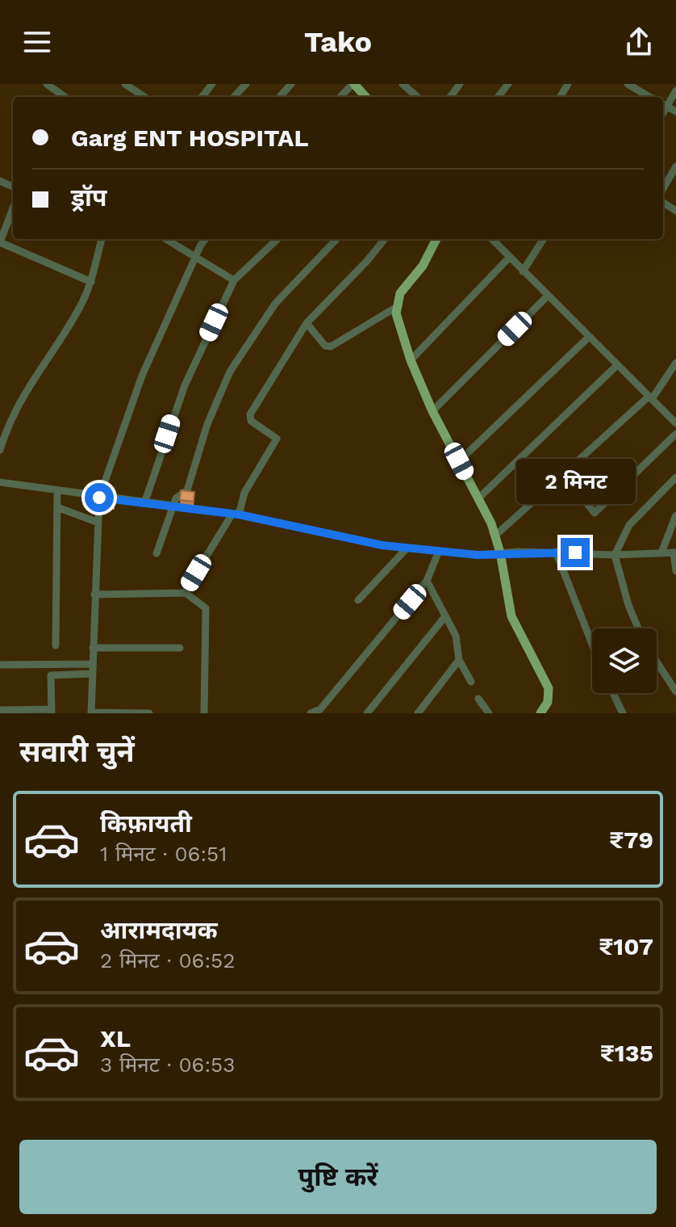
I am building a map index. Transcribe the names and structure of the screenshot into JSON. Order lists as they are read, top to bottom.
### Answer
{
  "page": {
    "header": "Tako",
    "banner": ["Garg ENT HOSPITAL", "ड्रॉप"],
    "bubble": "2 मिनट",
    "heading": "सवारी चुनें",
    "list": [
      {
        "name": "किफ़ायती",
        "note": "1 मिनट · 06:51",
        "value": "₹79"
      },
      {
        "name": "आरामदायक",
        "note": "2 मिनट · 06:52",
        "value": "₹107"
      },
      {
        "name": "XL",
        "note": "3 मिनट · 06:53",
        "value": "₹135"
      }
    ],
    "buttons": "पुष्टि करें"
  }
}
